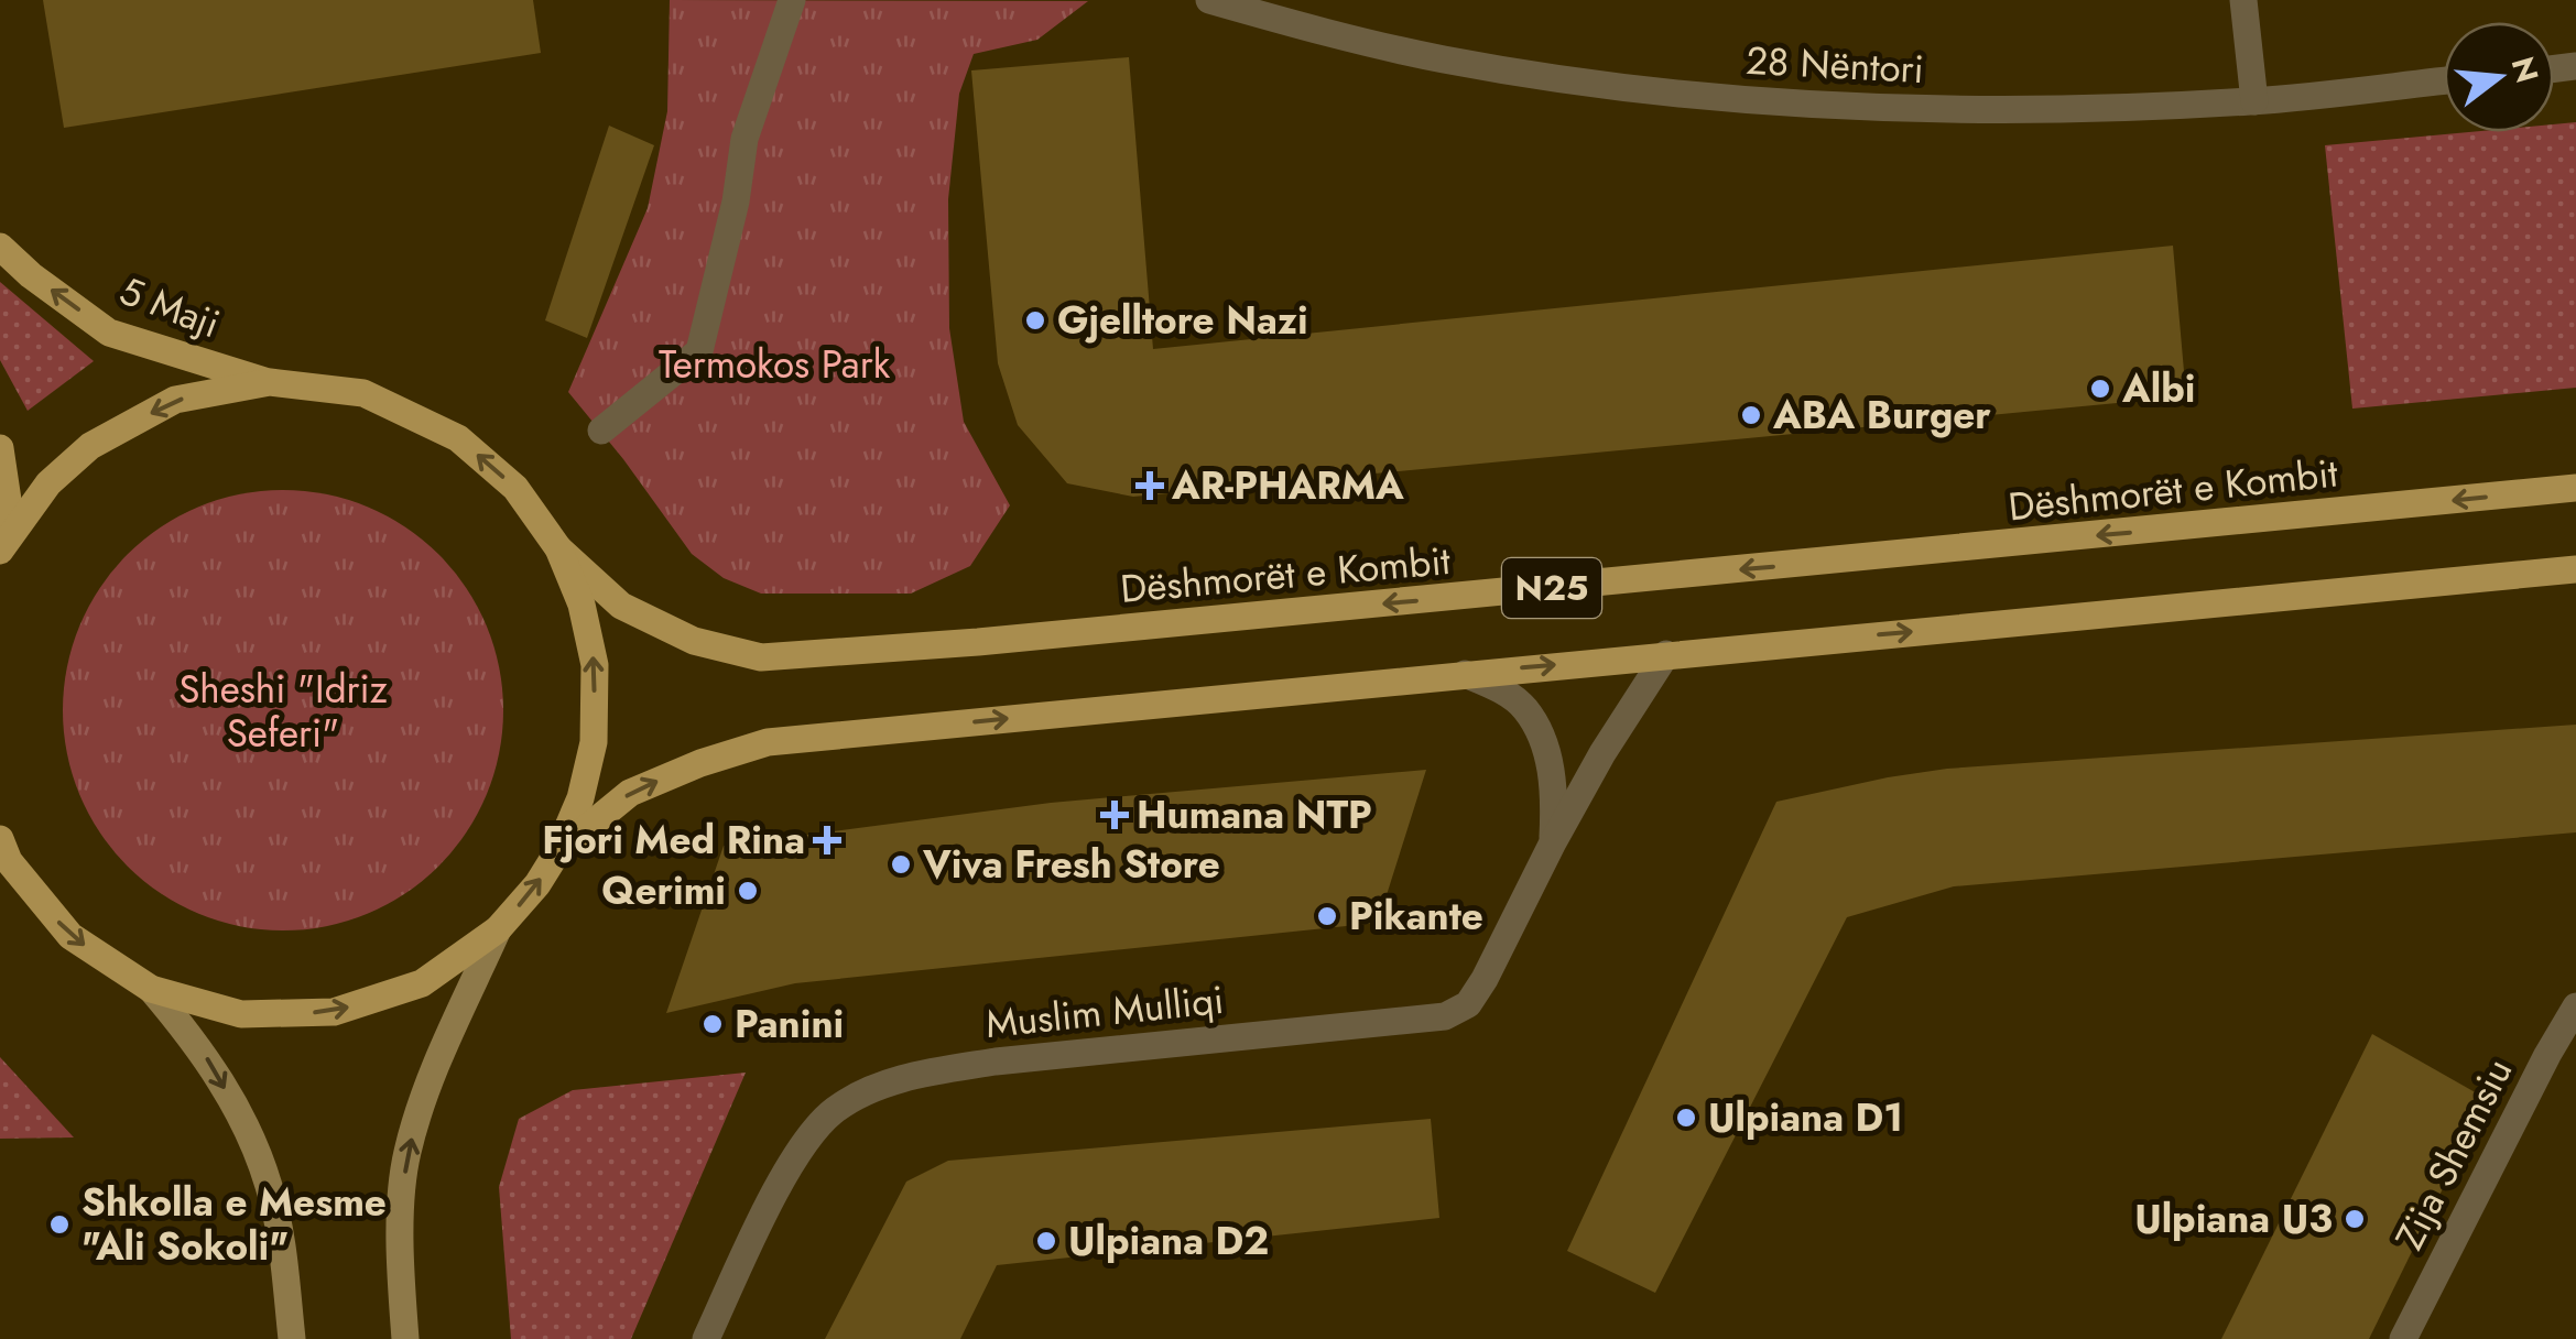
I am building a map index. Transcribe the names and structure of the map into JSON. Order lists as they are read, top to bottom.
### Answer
{
  "streets": {
    "main road": ["5 Maji", "Dëshmorët e Kombit", "N25"],
    "street": ["28 Nëntori", "Muslim Mulliqi", "Zija Shemsiu"]
  },
  "crossings": [
    ["N25", "Muslim Mulliqi"]
  ],
  "one_way": ["5 Maji"],
  "parks": ["Termokos Park", "Sheshi \"Idriz Seferi\""],
  "places": {
    "other": [
      "Gjelltore Nazi",
      "Albi",
      "ABA Burger",
      "Viva Fresh Store",
      "Qerimi",
      "Pikante",
      "Panini",
      "Ulpiana D1",
      "Ulpiana U3",
      "Shkolla e Mesme \"Ali Sokoli\"",
      "Ulpiana D2"
    ],
    "health": ["AR-PHARMA", "Humana NTP", "Fjori Med Rina"]
  },
  "north": "right"
}
